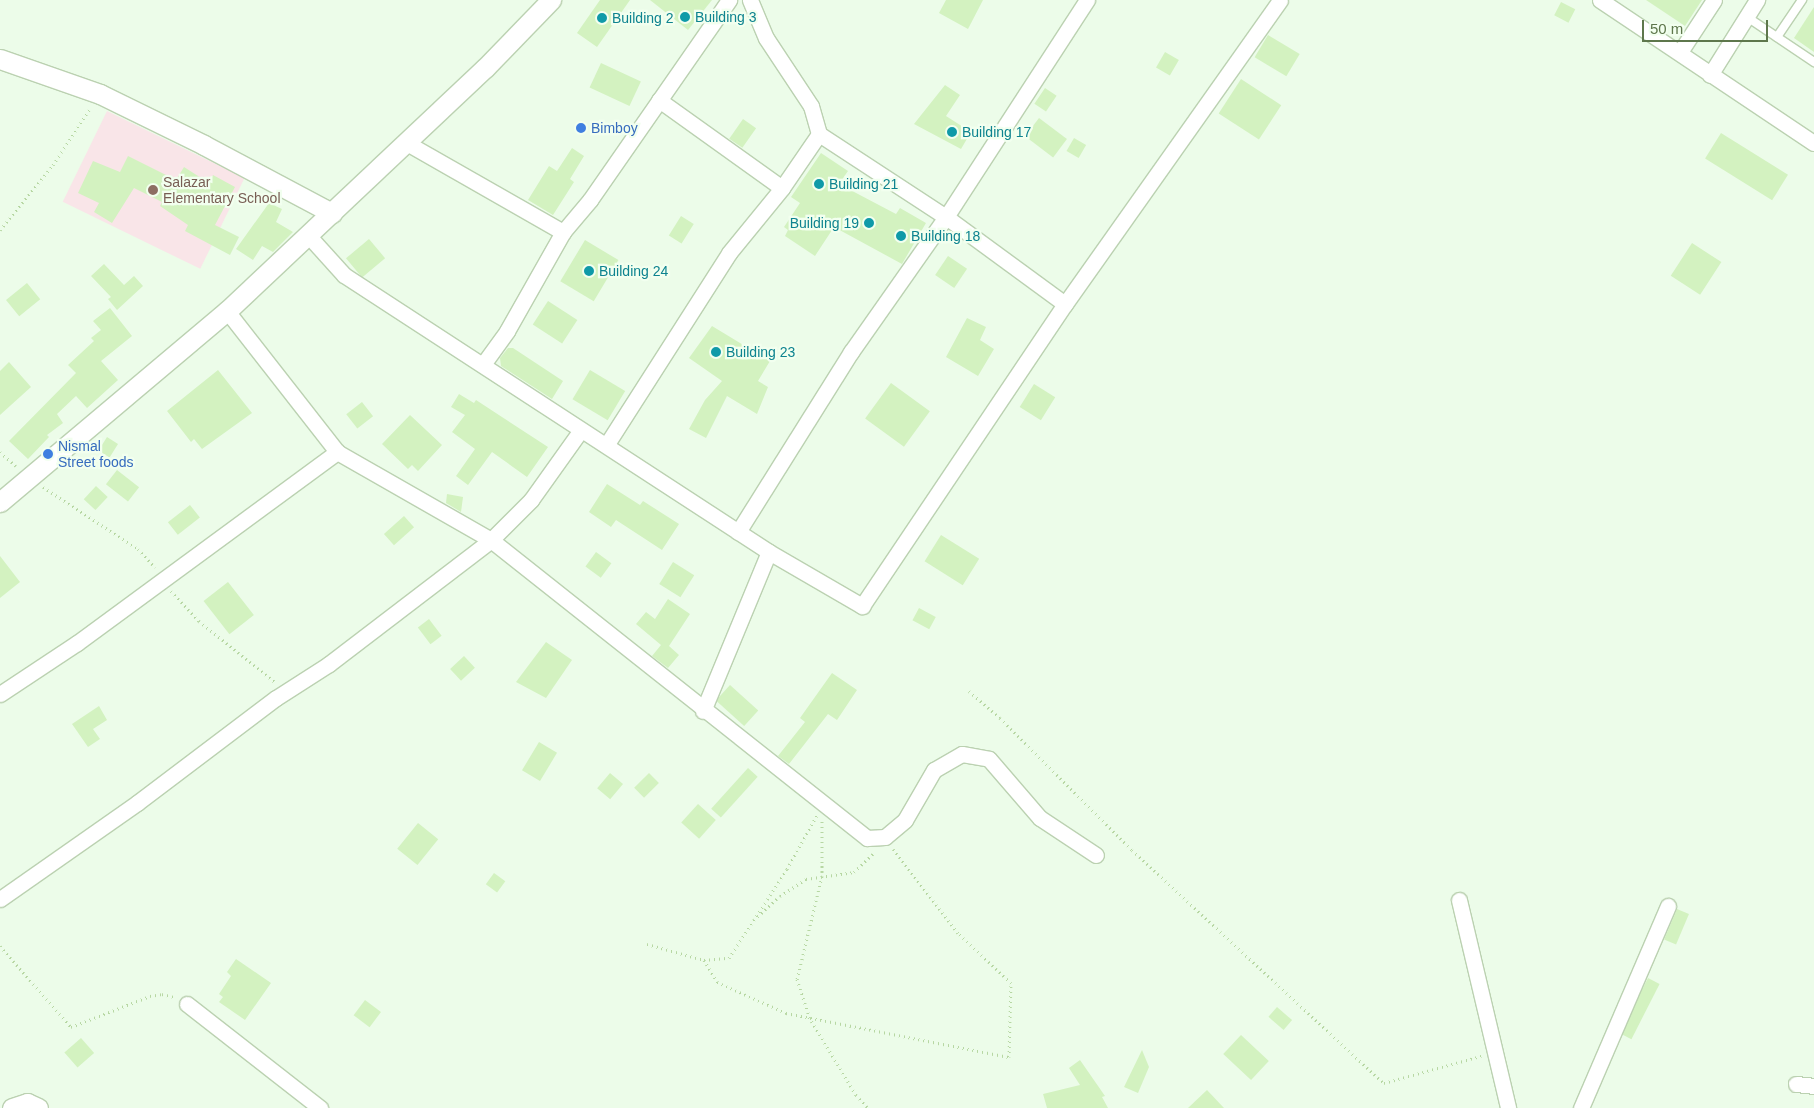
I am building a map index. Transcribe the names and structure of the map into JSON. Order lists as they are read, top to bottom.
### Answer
{
  "places": [
    "Building 3",
    "Building 2",
    "Bimboy",
    "Building 17",
    "Building 21",
    "Salazar Elementary School",
    "Building 19",
    "Building 18",
    "Building 24",
    "Building 23",
    "Nismal Street foods"
  ],
  "scale_bar": "50 m"
}
